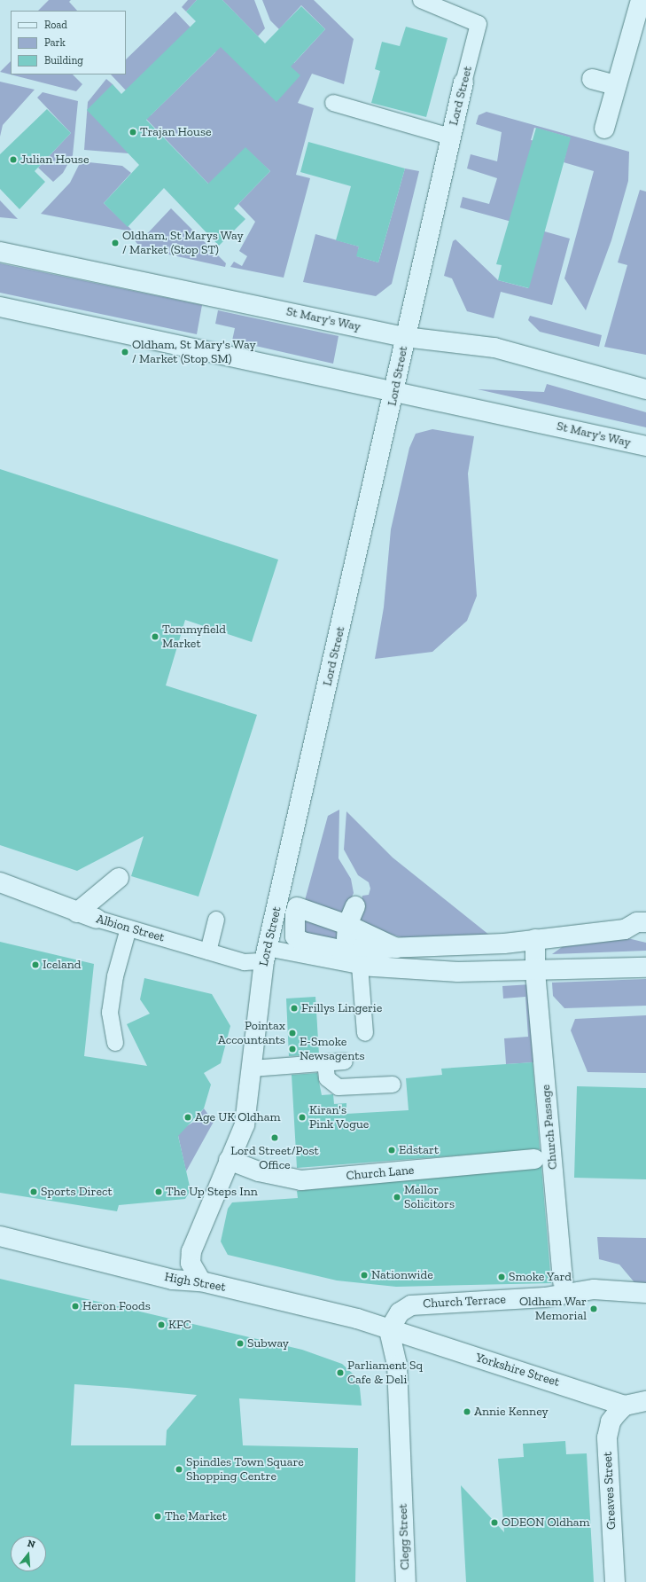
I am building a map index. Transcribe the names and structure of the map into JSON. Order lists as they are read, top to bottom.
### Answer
{
  "streets": {
    "street": [
      "Lord Street",
      "St Mary's Way",
      "Albion Street",
      "Church Passage",
      "Church Lane",
      "High Street",
      "Church Terrace",
      "Yorkshire Street",
      "Greaves Street",
      "Clegg Street"
    ]
  },
  "crossings": [
    ["Lord Street", "St Mary's Way"],
    ["Lord Street", "Albion Street"],
    ["Lord Street", "Church Lane"],
    ["Lord Street", "High Street"],
    ["High Street", "Church Terrace"],
    ["High Street", "Yorkshire Street"],
    ["High Street", "Clegg Street"],
    ["Church Terrace", "Yorkshire Street"],
    ["Church Terrace", "Clegg Street"],
    ["Yorkshire Street", "Greaves Street"],
    ["Yorkshire Street", "Clegg Street"]
  ],
  "places": [
    "Trajan House",
    "Julian House",
    "Oldham, St Marys Way / Market (Stop ST)",
    "Oldham, St Mary's Way / Market (Stop SM)",
    "Tommyfield Market",
    "Iceland",
    "Frillys Lingerie",
    "Pointax Accountants",
    "E-Smoke Newsagents",
    "Age UK Oldham",
    "Kiran's Pink Vogue",
    "Lord Street/Post Office",
    "Edstart",
    "Sports Direct",
    "The Up Steps Inn",
    "Mellor Solicitors",
    "Nationwide",
    "Smoke Yard",
    "Heron Foods",
    "Oldham War Memorial",
    "KFC",
    "Subway",
    "Parliament Sq Cafe & Deli",
    "Annie Kenney",
    "Spindles Town Square Shopping Centre",
    "The Market",
    "ODEON Oldham"
  ],
  "legend": ["Road", "Park", "Building"],
  "north": "top"
}
